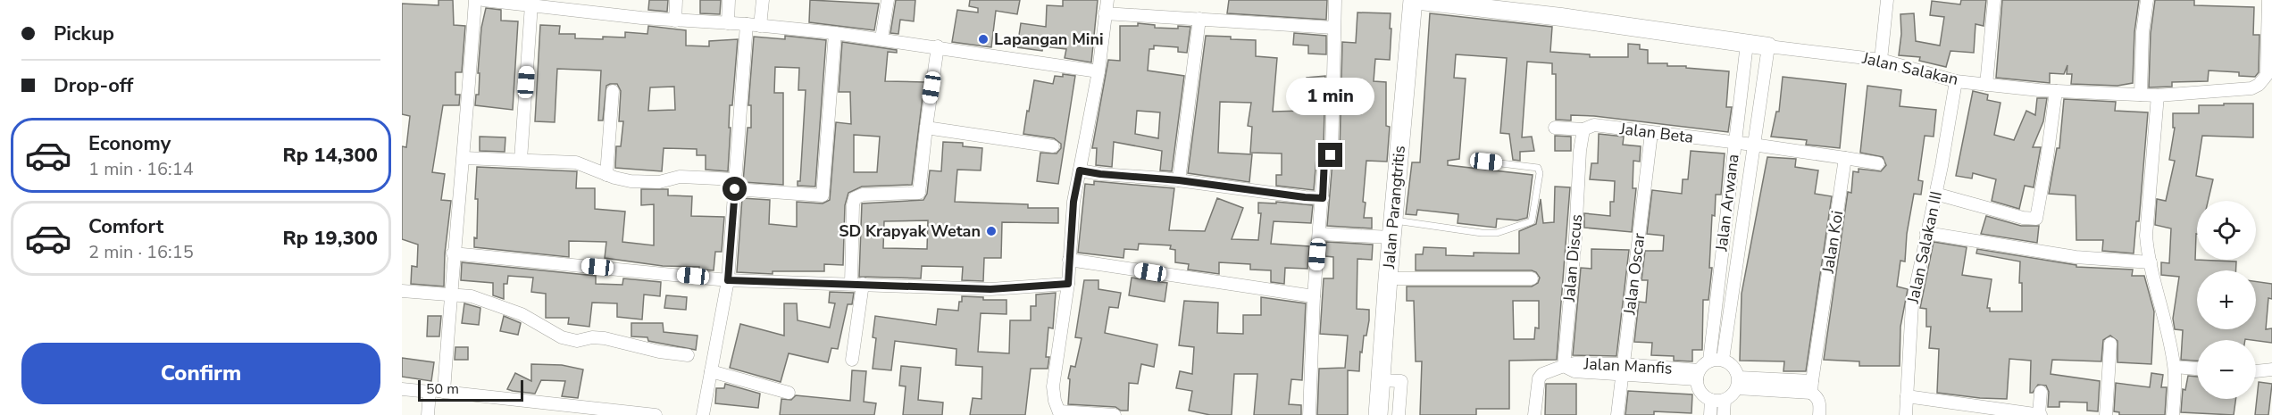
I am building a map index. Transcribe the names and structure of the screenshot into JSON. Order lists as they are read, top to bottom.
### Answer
{
  "streets": {
    "main road": ["Jalan Parangtritis"],
    "street": [
      "Jalan Salakan",
      "Jalan Beta",
      "Jalan Arwana",
      "Jalan Koi",
      "Jalan Salakan III",
      "Jalan Discus",
      "Jalan Oscar",
      "Jalan Manfis"
    ]
  },
  "crossings": [
    ["Jalan Salakan", "Jalan Arwana"],
    ["Jalan Salakan", "Jalan Parangtritis"],
    ["Jalan Salakan", "Jalan Salakan III"],
    ["Jalan Beta", "Jalan Arwana"],
    ["Jalan Beta", "Jalan Discus"],
    ["Jalan Beta", "Jalan Oscar"],
    ["Jalan Arwana", "Jalan Manfis"],
    ["Jalan Discus", "Jalan Manfis"],
    ["Jalan Oscar", "Jalan Manfis"]
  ],
  "places": ["Lapangan Mini", "SD Krapyak Wetan"],
  "scale_bar": "50 m",
  "page": {
    "banner": ["Pickup", "Drop-off"],
    "bubble": "1 min",
    "list": [
      {
        "name": "Economy",
        "note": "1 min · 16:14",
        "value": "Rp 14,300"
      },
      {
        "name": "Comfort",
        "note": "2 min · 16:15",
        "value": "Rp 19,300"
      }
    ],
    "map_buttons": ["+", "−"],
    "buttons": "Confirm",
    "scale": "50 m"
  }
}
